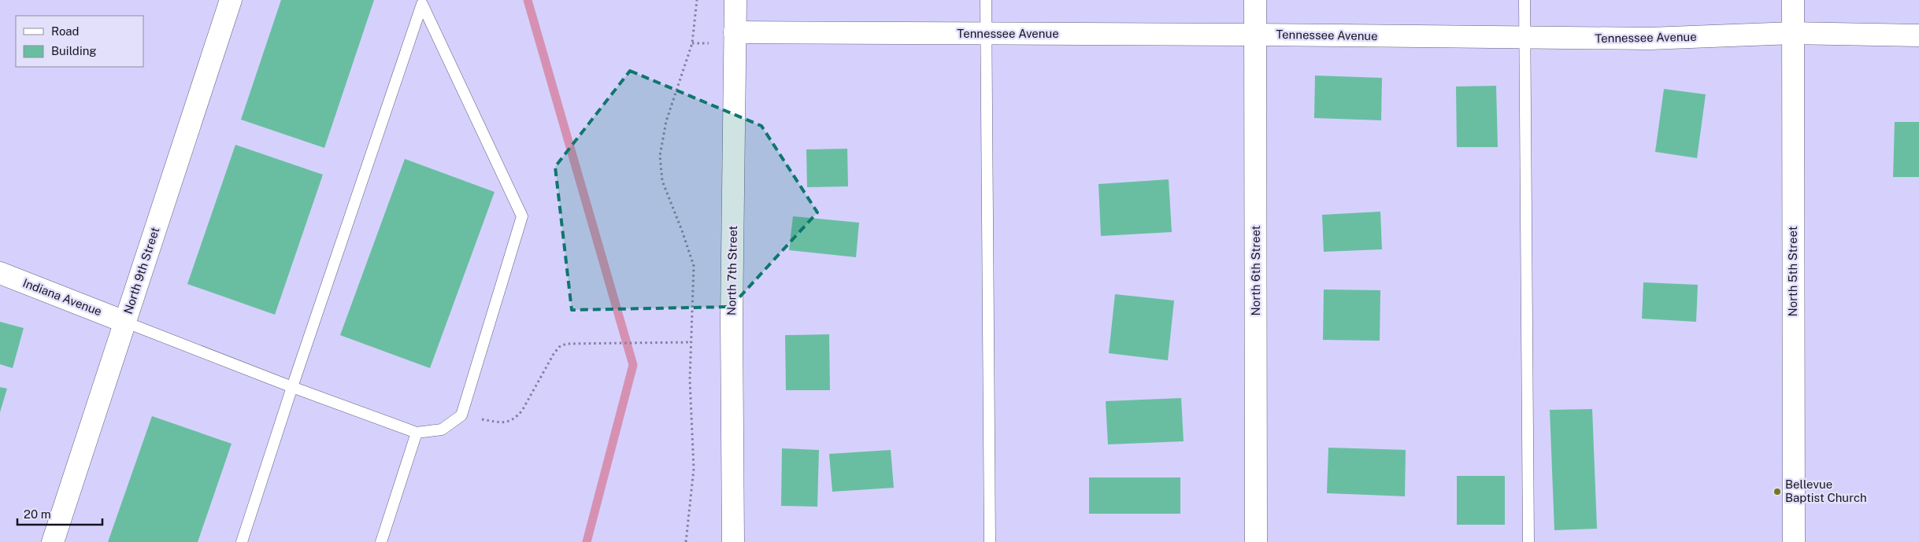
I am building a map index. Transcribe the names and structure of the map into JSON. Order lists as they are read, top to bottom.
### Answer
{
  "streets": {
    "street": [
      "Tennessee Avenue",
      "North 9th Street",
      "North 7th Street",
      "North 6th Street",
      "North 5th Street",
      "Indiana Avenue"
    ]
  },
  "crossings": [
    ["Tennessee Avenue", "North 7th Street"],
    ["Tennessee Avenue", "North 6th Street"],
    ["Tennessee Avenue", "North 5th Street"],
    ["North 9th Street", "Indiana Avenue"]
  ],
  "places": ["Bellevue Baptist Church"],
  "legend": ["Road", "Building"],
  "scale_bar": "20 m"
}
